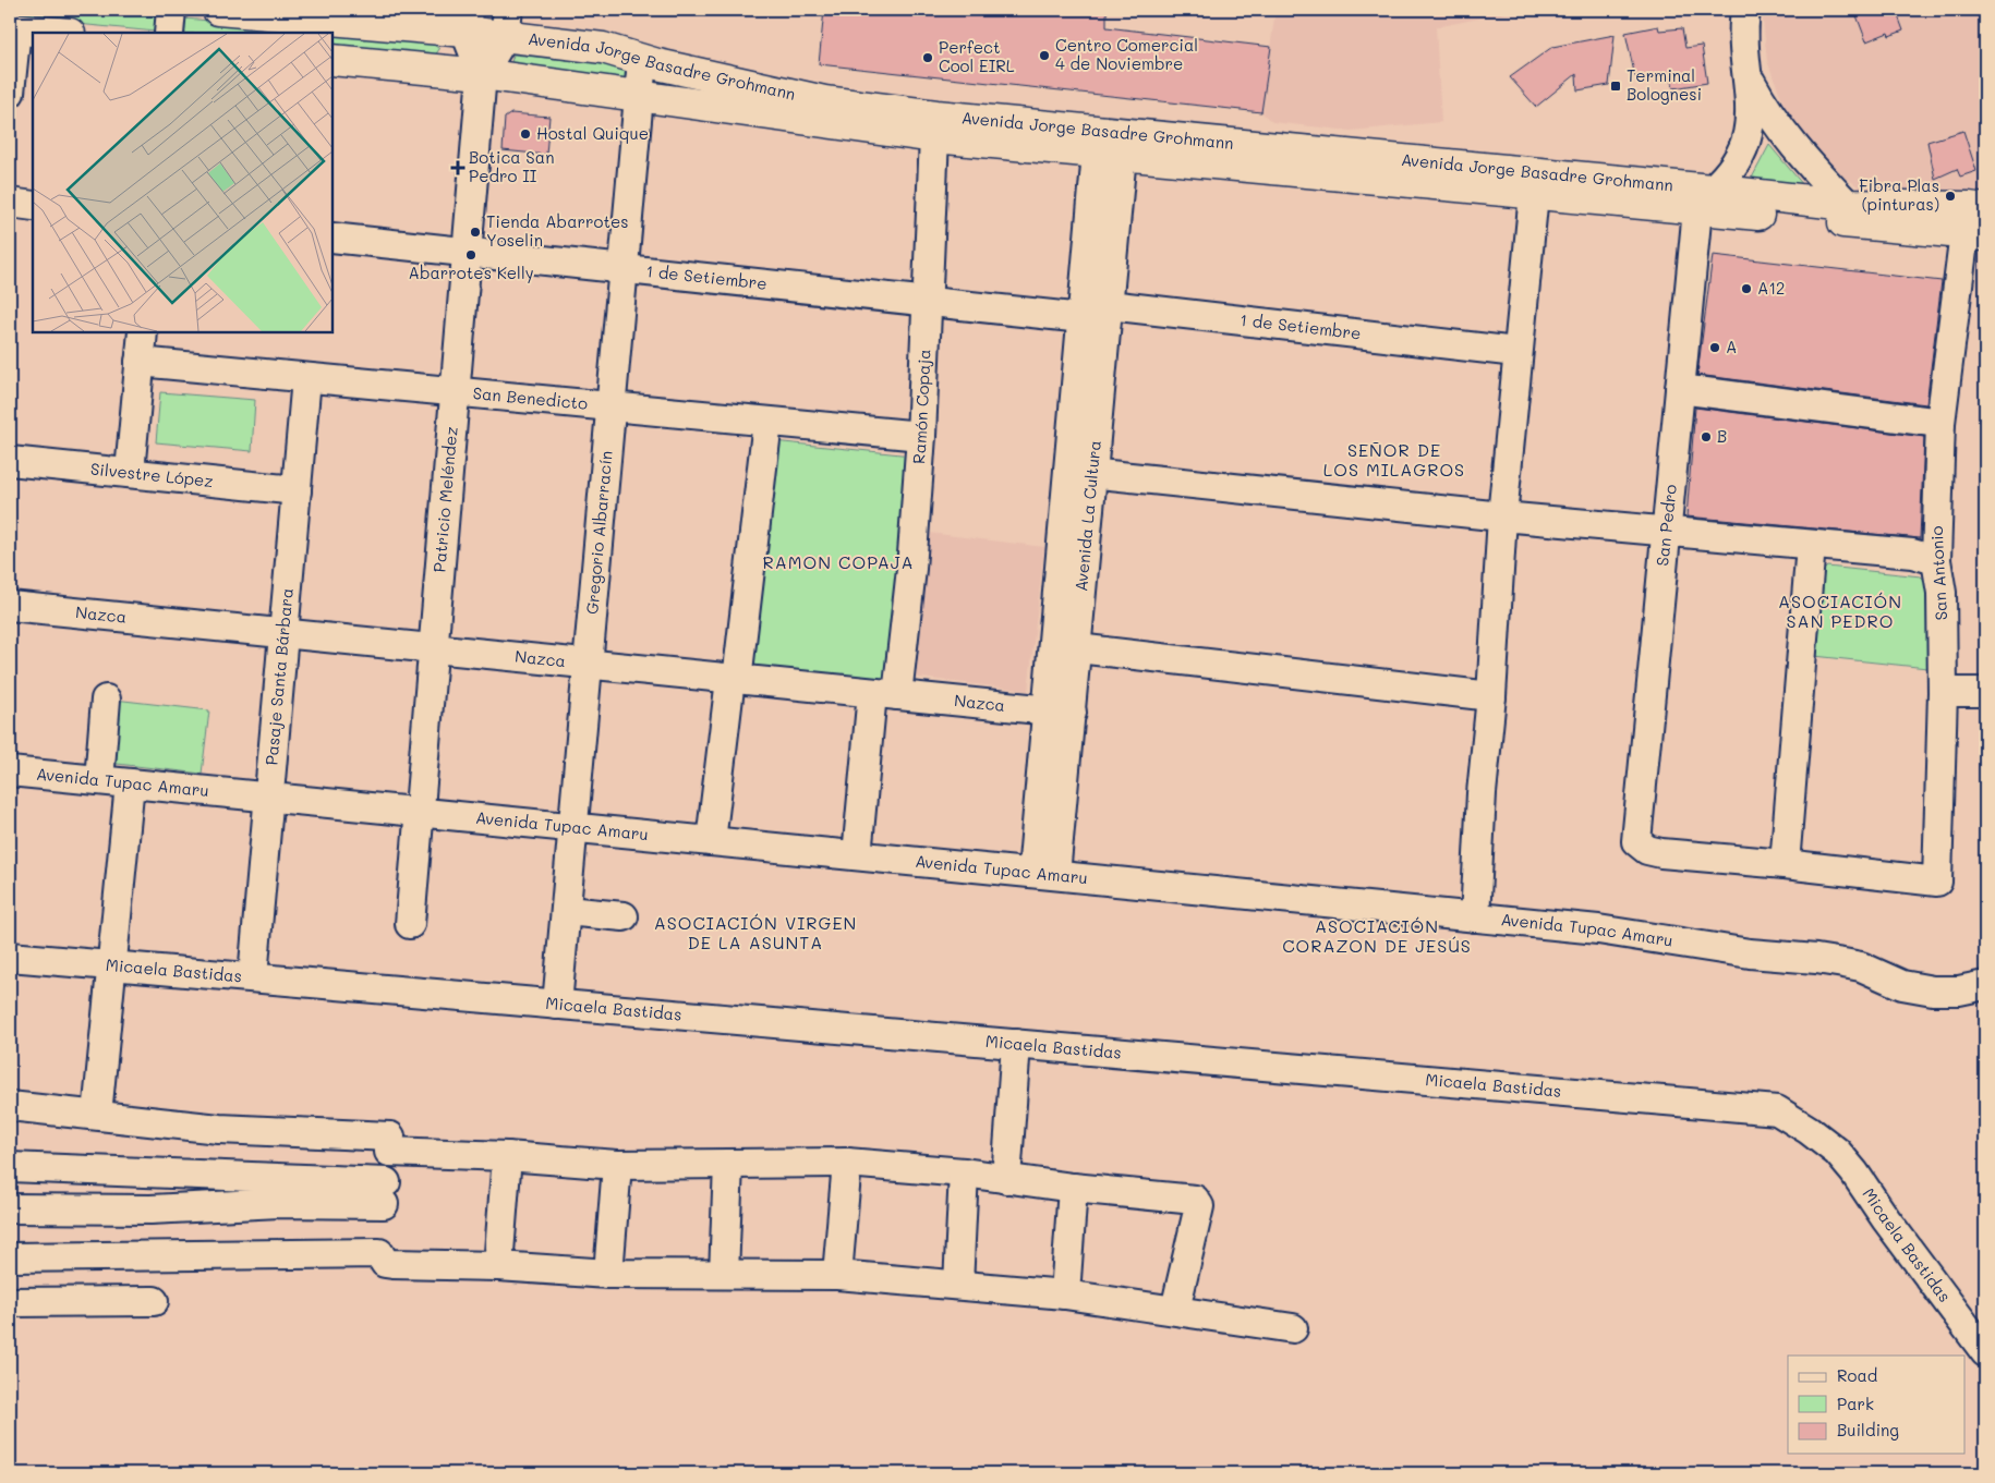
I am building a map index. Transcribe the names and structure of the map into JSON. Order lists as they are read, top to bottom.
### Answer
{
  "streets": {
    "highway": ["Avenida Jorge Basadre Grohmann"],
    "street": [
      "1 de Setiembre",
      "San Benedicto",
      "Ramón Copaja",
      "Silvestre López",
      "Patricio Meléndez",
      "Avenida La Cultura",
      "San Pedro",
      "Gregorio Albarracín",
      "San Antonio",
      "Nazca",
      "Pasaje Santa Bárbara",
      "Avenida Tupac Amaru",
      "Micaela Bastidas"
    ]
  },
  "crossings": [
    ["Avenida Jorge Basadre Grohmann", "Ramón Copaja"],
    ["Avenida Jorge Basadre Grohmann", "Patricio Meléndez"],
    ["Avenida Jorge Basadre Grohmann", "Avenida La Cultura"],
    ["Avenida Jorge Basadre Grohmann", "San Pedro"],
    ["Avenida Jorge Basadre Grohmann", "Gregorio Albarracín"],
    ["Avenida Jorge Basadre Grohmann", "San Antonio"],
    ["1 de Setiembre", "Ramón Copaja"],
    ["1 de Setiembre", "Patricio Meléndez"],
    ["1 de Setiembre", "Avenida La Cultura"],
    ["1 de Setiembre", "Gregorio Albarracín"],
    ["San Benedicto", "Ramón Copaja"],
    ["San Benedicto", "Patricio Meléndez"],
    ["San Benedicto", "Gregorio Albarracín"],
    ["San Benedicto", "Pasaje Santa Bárbara"],
    ["Ramón Copaja", "Nazca"],
    ["Ramón Copaja", "Avenida Tupac Amaru"],
    ["Silvestre López", "Pasaje Santa Bárbara"],
    ["Patricio Meléndez", "Nazca"],
    ["Patricio Meléndez", "Avenida Tupac Amaru"],
    ["Avenida La Cultura", "Nazca"],
    ["Avenida La Cultura", "Avenida Tupac Amaru"],
    ["San Pedro", "San Antonio"],
    ["Gregorio Albarracín", "Nazca"],
    ["Gregorio Albarracín", "Avenida Tupac Amaru"],
    ["Gregorio Albarracín", "Micaela Bastidas"],
    ["Nazca", "Pasaje Santa Bárbara"],
    ["Pasaje Santa Bárbara", "Avenida Tupac Amaru"],
    ["Pasaje Santa Bárbara", "Micaela Bastidas"]
  ],
  "districts": [
    "SEÑOR DE LOS MILAGROS",
    "RAMON COPAJA",
    "ASOCIACIÓN SAN PEDRO",
    "ASOCIACIÓN VIRGEN DE LA ASUNTA",
    "ASOCIACIÓN CORAZON DE JESÚS"
  ],
  "places": {
    "other": [
      "Centro Comercial 4 de Noviembre",
      "Perfect Cool EIRL",
      "Hostal Quique",
      "Fibra Plas (pinturas)",
      "Tienda Abarrotes Yoselin",
      "Abarrotes Kelly",
      "A12",
      "A",
      "B"
    ],
    "transit": ["Terminal Bolognesi"],
    "health": ["Botica San Pedro II"]
  },
  "legend": ["Road", "Park", "Building"]
}
